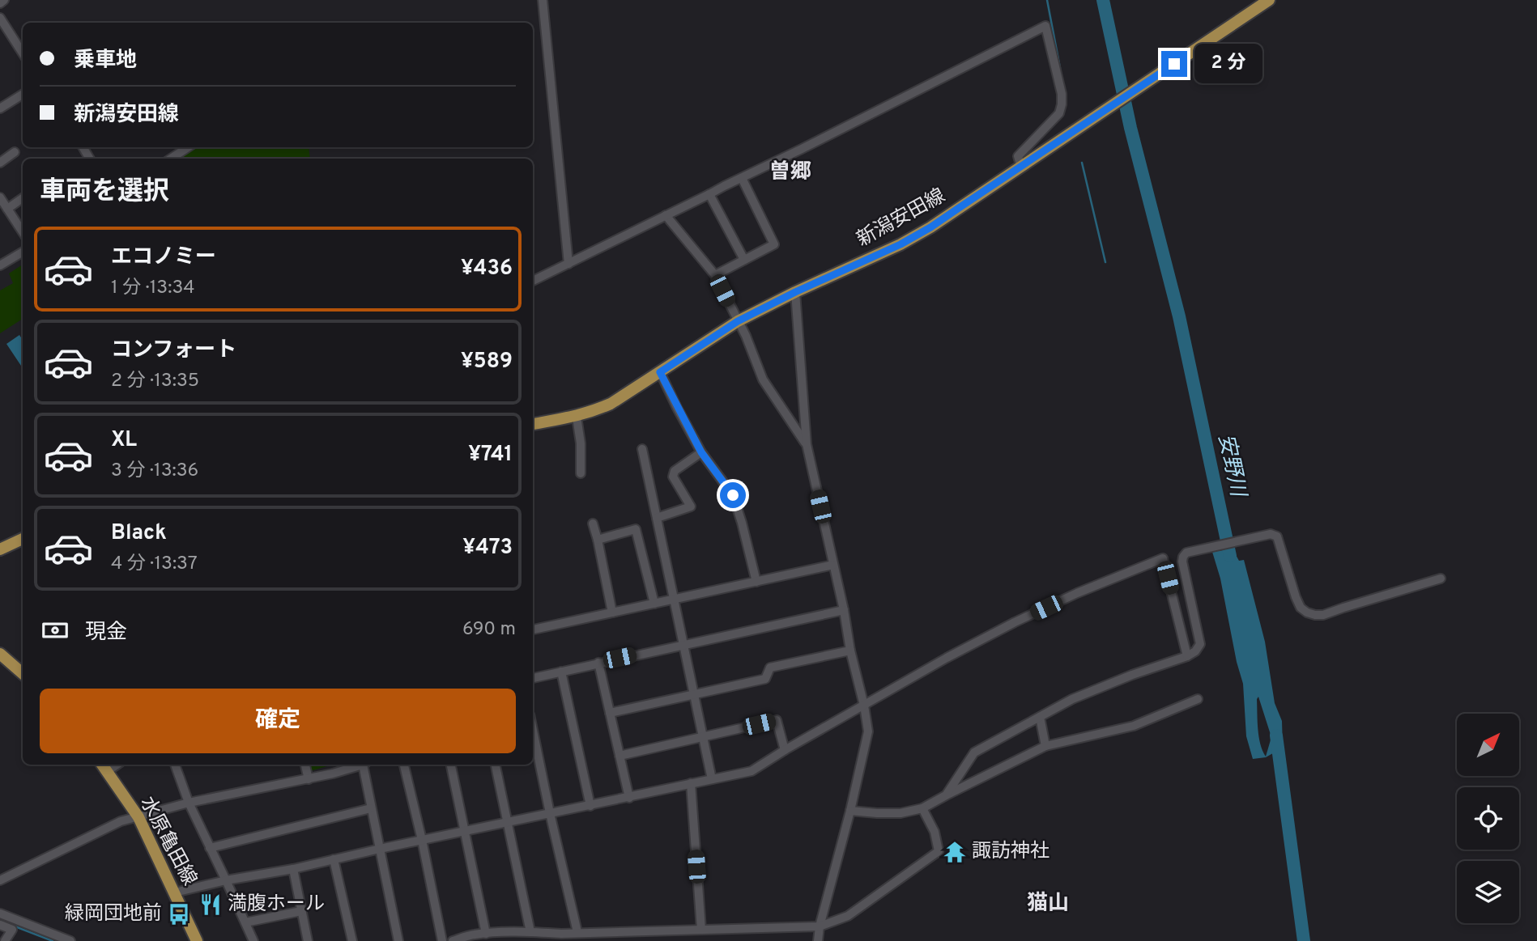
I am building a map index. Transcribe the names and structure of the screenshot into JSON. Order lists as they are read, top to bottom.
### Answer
{
  "streets": {
    "main road": ["新潟安田線", "水原亀田線"]
  },
  "districts": ["曽郷", "猫山"],
  "water": ["安野川"],
  "places": {
    "temple": ["諏訪神社"],
    "restaurant": ["満腹ホール"],
    "bus stop": ["緑岡団地前"]
  },
  "north": "top right",
  "page": {
    "banner": ["乗車地", "新潟安田線"],
    "bubble": "2 分",
    "heading": "車両を選択",
    "list": [
      {
        "name": "エコノミー",
        "note": "1 分 · 13:34",
        "value": "¥436"
      },
      {
        "name": "コンフォート",
        "note": "2 分 · 13:35",
        "value": "¥589"
      },
      {
        "name": "XL",
        "note": "3 分 · 13:36",
        "value": "¥741"
      },
      {
        "name": "Black",
        "note": "4 分 · 13:37",
        "value": "¥473"
      }
    ],
    "pay": ["現金", "690 m"],
    "buttons": "確定"
  }
}
